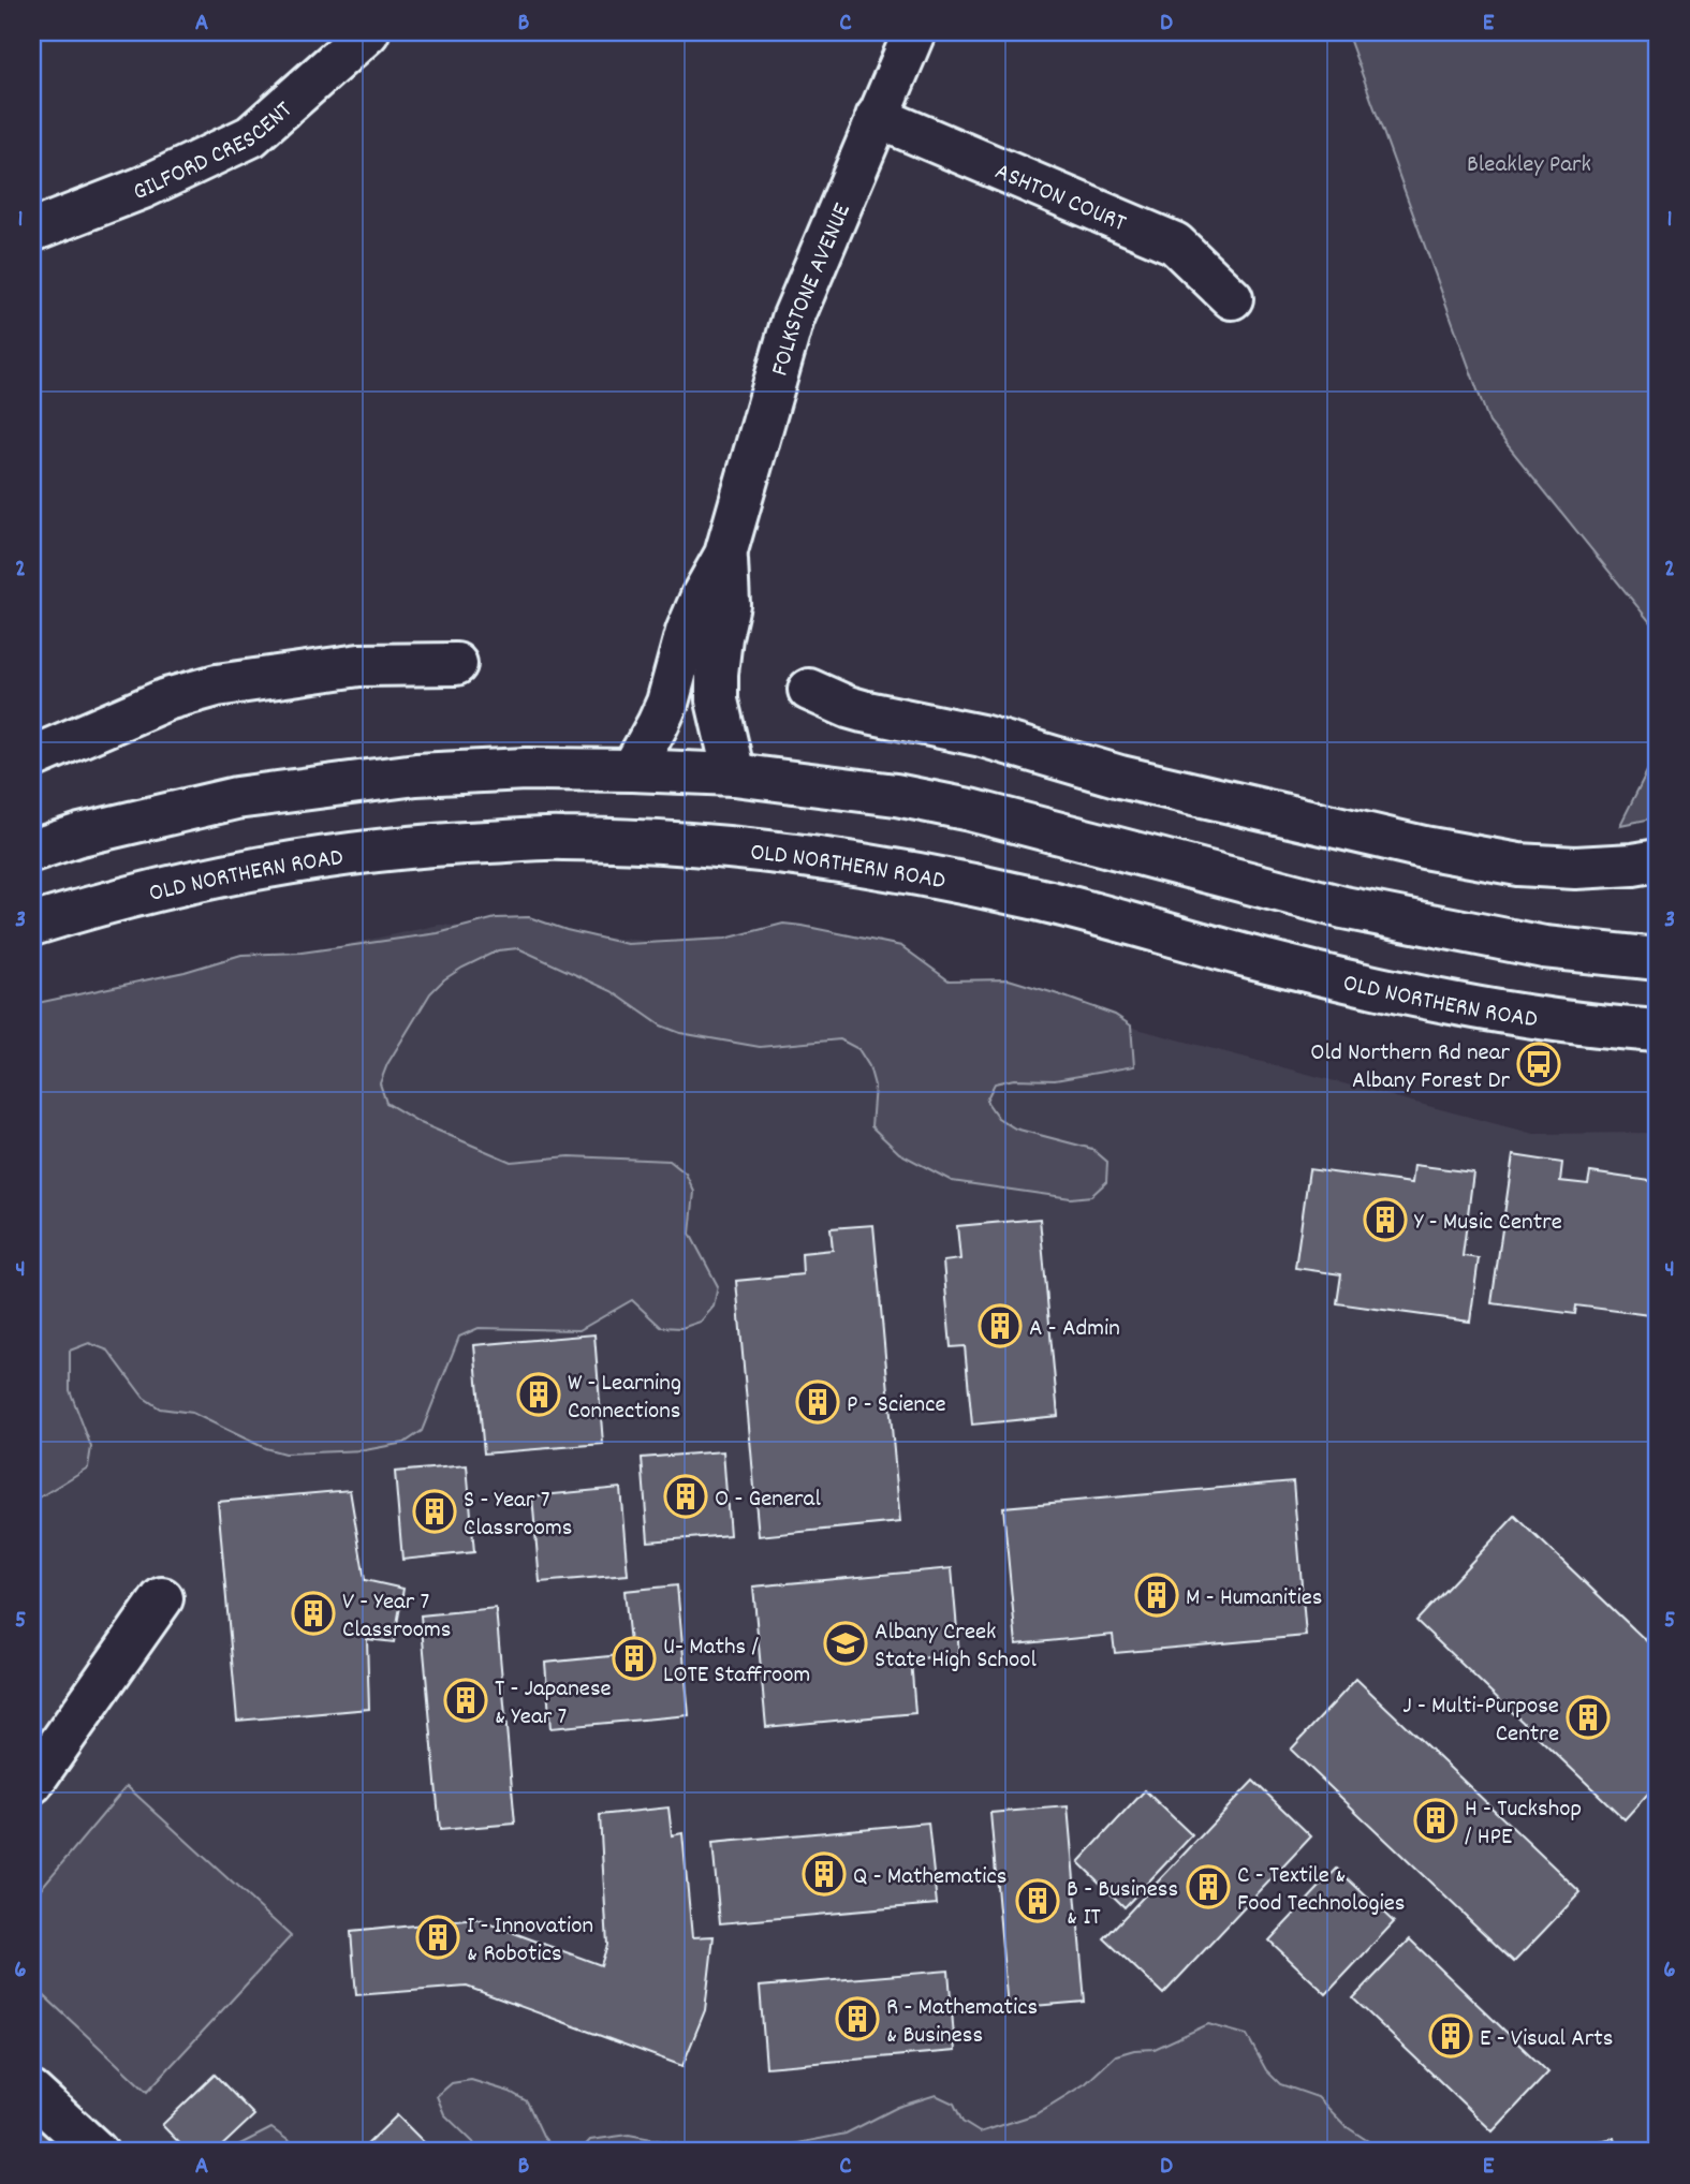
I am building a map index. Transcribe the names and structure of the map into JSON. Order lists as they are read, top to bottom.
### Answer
{
  "streets": {
    "main road": [
      "GILFORD CRESCENT",
      "ASHTON COURT",
      "FOLKSTONE AVENUE",
      "OLD NORTHERN ROAD"
    ]
  },
  "crossings": [
    ["ASHTON COURT", "FOLKSTONE AVENUE"]
  ],
  "parks": ["Bleakley Park"],
  "places": {
    "bus stop": ["Old Northern Rd near Albany Forest Dr"],
    "building": [
      "Y - Music Centre",
      "A - Admin",
      "W - Learning Connections",
      "P - Science",
      "O - General",
      "S - Year 7 Classrooms",
      "M - Humanities",
      "V - Year 7 Classrooms",
      "U- Maths / LOTE Staffroom",
      "T - Japanese & Year 7",
      "J - Multi-Purpose Centre",
      "H - Tuckshop / HPE",
      "Q - Mathematics",
      "C - Textile & Food Technologies",
      "B - Business & IT",
      "I - Innovation & Robotics",
      "R - Mathematics & Business",
      "E - Visual Arts"
    ],
    "school or university": ["Albany Creek State High School"]
  },
  "grid": {
    "columns": [
      "A",
      "B",
      "C",
      "D",
      "E"
    ],
    "rows": [
      "1",
      "2",
      "3",
      "4",
      "5",
      "6"
    ]
  }
}
